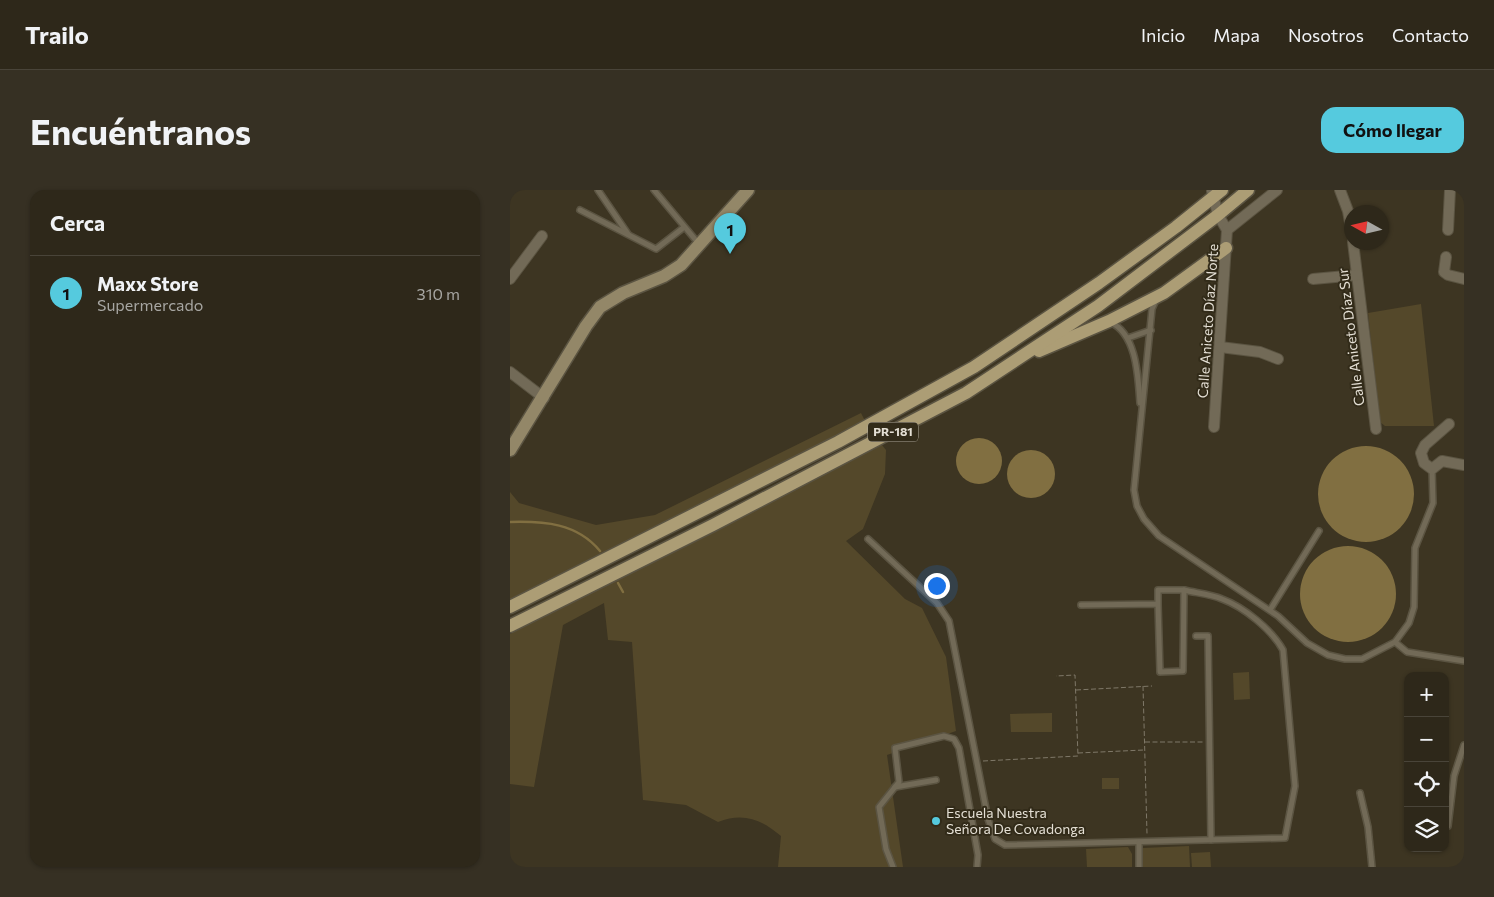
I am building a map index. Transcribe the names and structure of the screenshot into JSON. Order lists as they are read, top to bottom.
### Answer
{
  "streets": {
    "main road": ["PR-181"],
    "street": ["Calle Aniceto Díaz Norte", "Calle Aniceto Díaz Sur"]
  },
  "crossings": [
    ["Calle Aniceto Díaz Norte", "PR-181"]
  ],
  "places": ["Escuela Nuestra Señora De Covadonga"],
  "north": "left",
  "page": {
    "header": "Trailo",
    "nav": [
      "Inicio",
      "Mapa",
      "Nosotros",
      "Contacto"
    ],
    "buttons": "Cómo llegar",
    "title": "Encuéntranos",
    "heading": "Cerca",
    "pins": "1",
    "list": [
      {
        "mark": "1",
        "name": "Maxx Store",
        "note": "Supermercado",
        "value": "310 m"
      }
    ],
    "map_buttons": ["+", "−"]
  }
}
